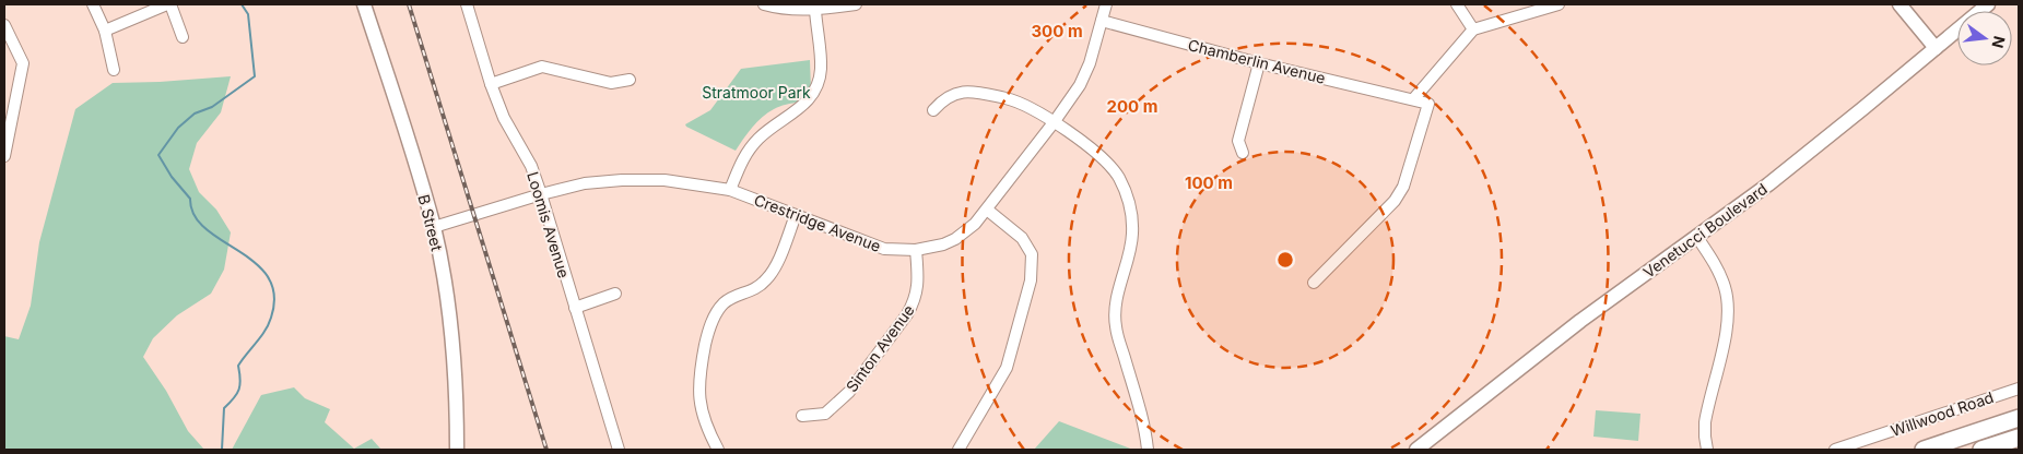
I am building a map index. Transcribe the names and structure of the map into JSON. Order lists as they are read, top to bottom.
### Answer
{
  "streets": {
    "main road": ["B Street", "Venetucci Boulevard"],
    "street": [
      "Chamberlin Avenue",
      "Crestridge Avenue",
      "Loomis Avenue",
      "Sinton Avenue",
      "Willwood Road"
    ]
  },
  "crossings": [
    ["Chamberlin Avenue", "Crestridge Avenue"],
    ["B Street", "Crestridge Avenue"],
    ["Crestridge Avenue", "Loomis Avenue"],
    ["Crestridge Avenue", "Sinton Avenue"]
  ],
  "parks": ["Stratmoor Park"],
  "north": "right",
  "rings": ["300 m", "200 m", "100 m"]
}
